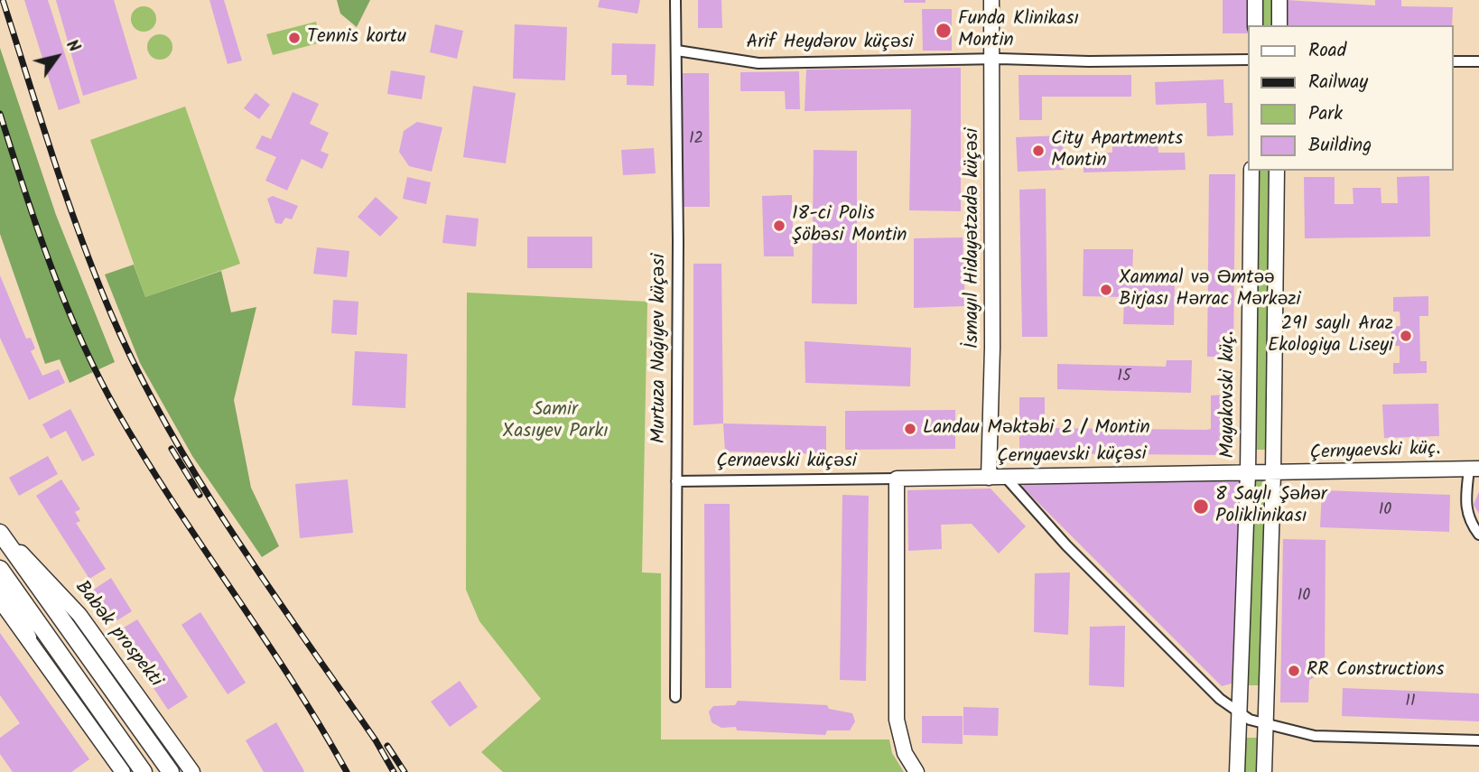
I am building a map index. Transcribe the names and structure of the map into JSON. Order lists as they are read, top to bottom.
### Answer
{
  "streets": {
    "main road": ["Babək prospekti"],
    "street": [
      "Arif Heydərov küçəsi",
      "İsmayıl Hidayətzadə küçəsi",
      "Murtuza Nağıyev küçəsi",
      "Mayakovski küç.",
      "Çernyaevski küç.",
      "Çernyaevski küçəsi",
      "Çernaevski küçəsi"
    ]
  },
  "crossings": [
    ["Arif Heydərov küçəsi", "İsmayıl Hidayətzadə küçəsi"],
    ["Arif Heydərov küçəsi", "Murtuza Nağıyev küçəsi"],
    ["İsmayıl Hidayətzadə küçəsi", "Çernyaevski küçəsi"],
    ["Murtuza Nağıyev küçəsi", "Çernaevski küçəsi"],
    ["Mayakovski küç.", "Çernyaevski küç."],
    ["Mayakovski küç.", "Çernyaevski küçəsi"],
    ["Çernyaevski küç.", "Çernyaevski küçəsi"],
    ["Çernyaevski küçəsi", "Çernaevski küçəsi"]
  ],
  "parks": ["Samir Xasıyev Parkı"],
  "places": [
    "Funda Klinikası Montin",
    "Tennis kortu",
    "City Apartments Montin",
    "18-ci Polis Şöbəsi Montin",
    "Xammal və Əmtəə Birjası Hərrac Mərkəzi",
    "291 saylı Araz Ekologiya Liseyi",
    "Landau Məktəbi 2 / Montin",
    "8 Saylı Şəhər Poliklinikası",
    "RR Constructions"
  ],
  "house_numbers": [
    "12",
    "15",
    "10",
    "10",
    "11"
  ],
  "legend": [
    "Road",
    "Railway",
    "Park",
    "Building"
  ],
  "north": "top right"
}
